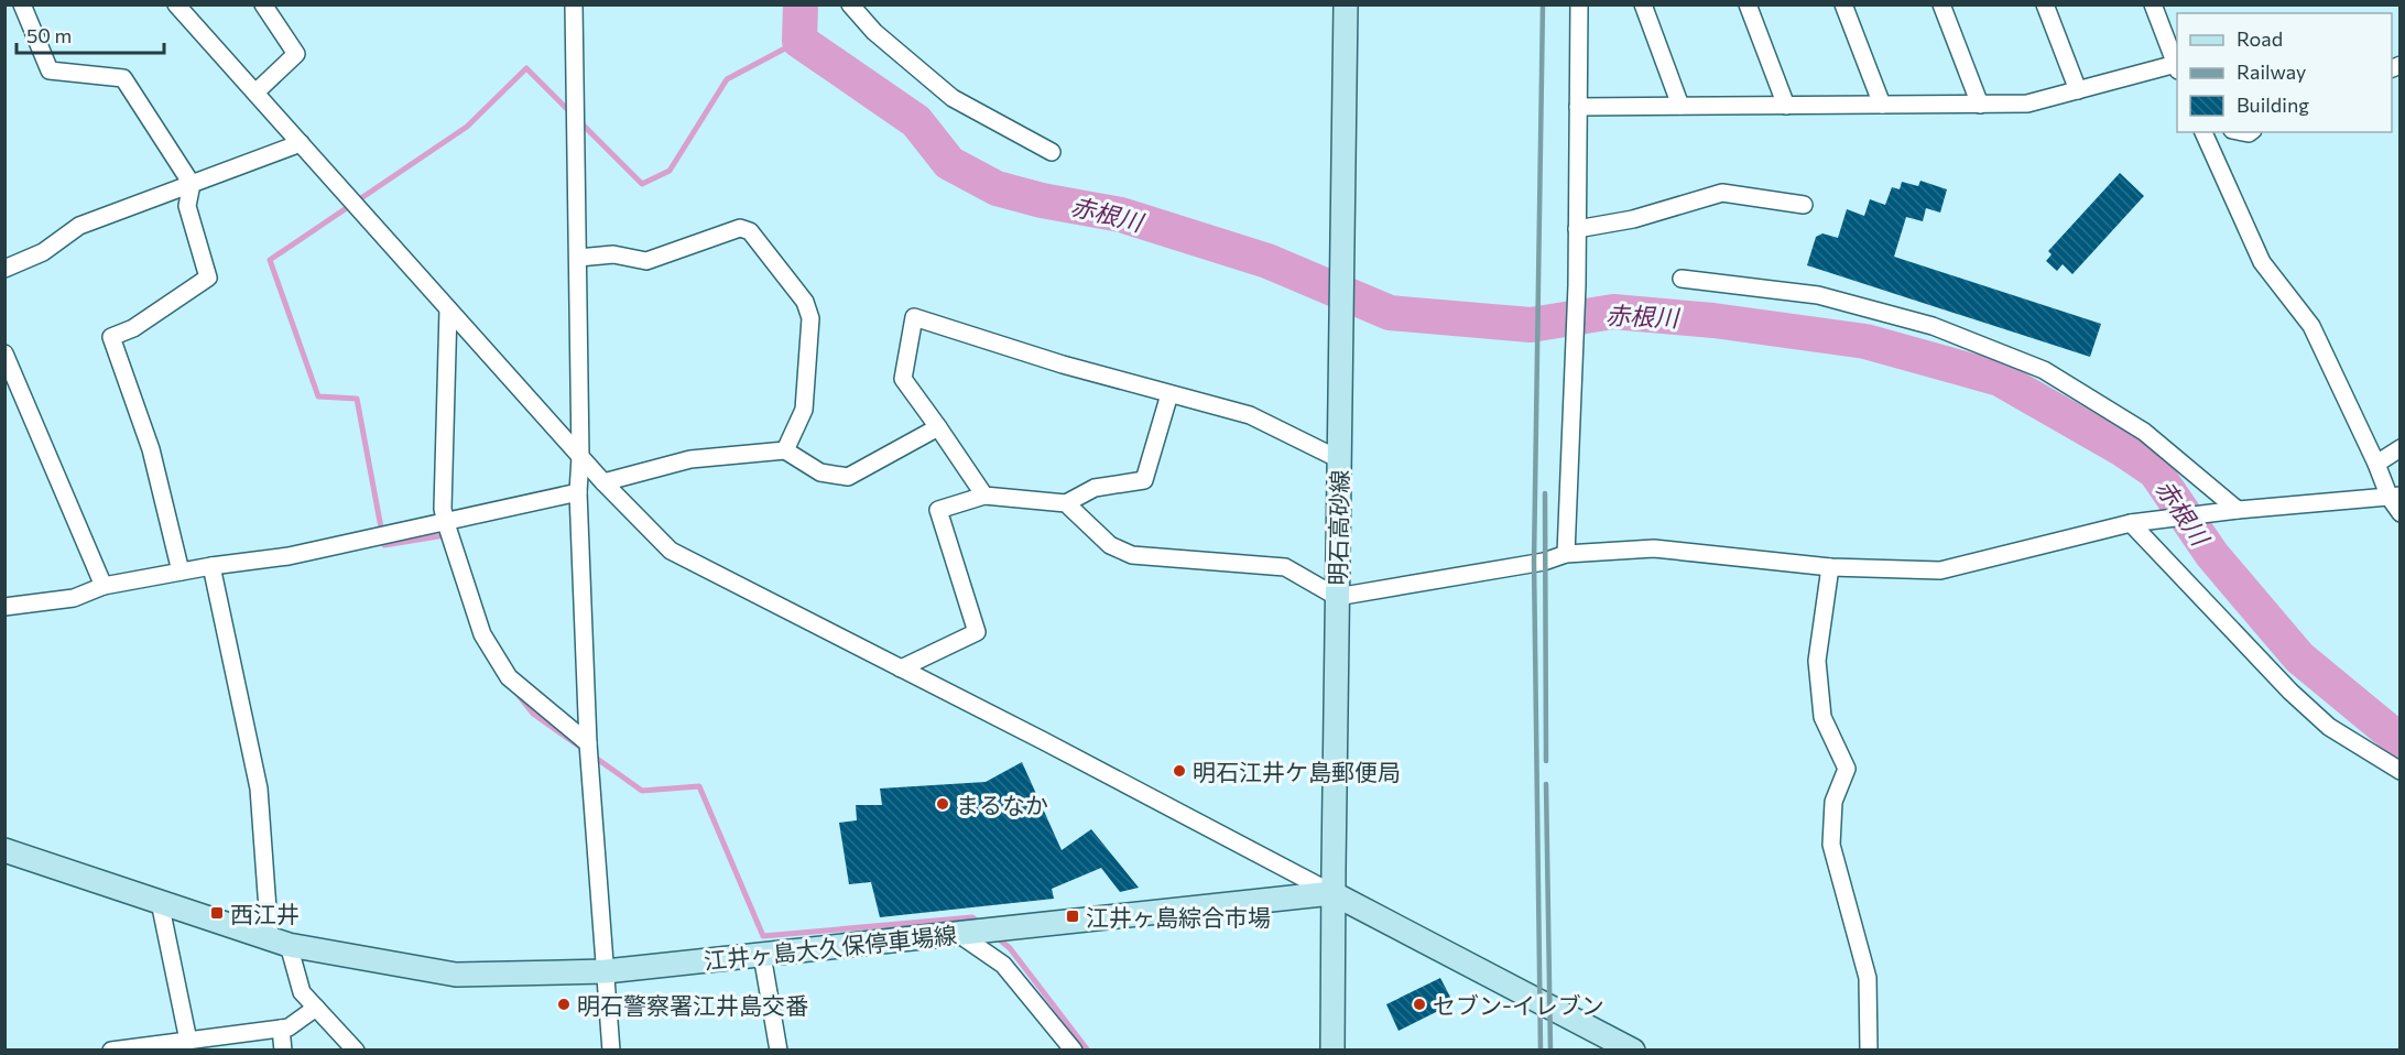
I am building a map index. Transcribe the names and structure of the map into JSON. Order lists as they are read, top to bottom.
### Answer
{
  "streets": {
    "main road": ["明石高砂線", "江井ヶ島大久保停車場線"]
  },
  "crossings": [
    ["明石高砂線", "江井ヶ島大久保停車場線"]
  ],
  "water": ["赤根川"],
  "places": {
    "other": [
      "明石江井ケ島郵便局",
      "まるなか",
      "明石警察署江井島交番",
      "セブン-イレブン"
    ],
    "transit": ["西江井", "江井ヶ島綜合市場"]
  },
  "legend": ["Road", "Railway", "Building"],
  "scale_bar": "50 m"
}
